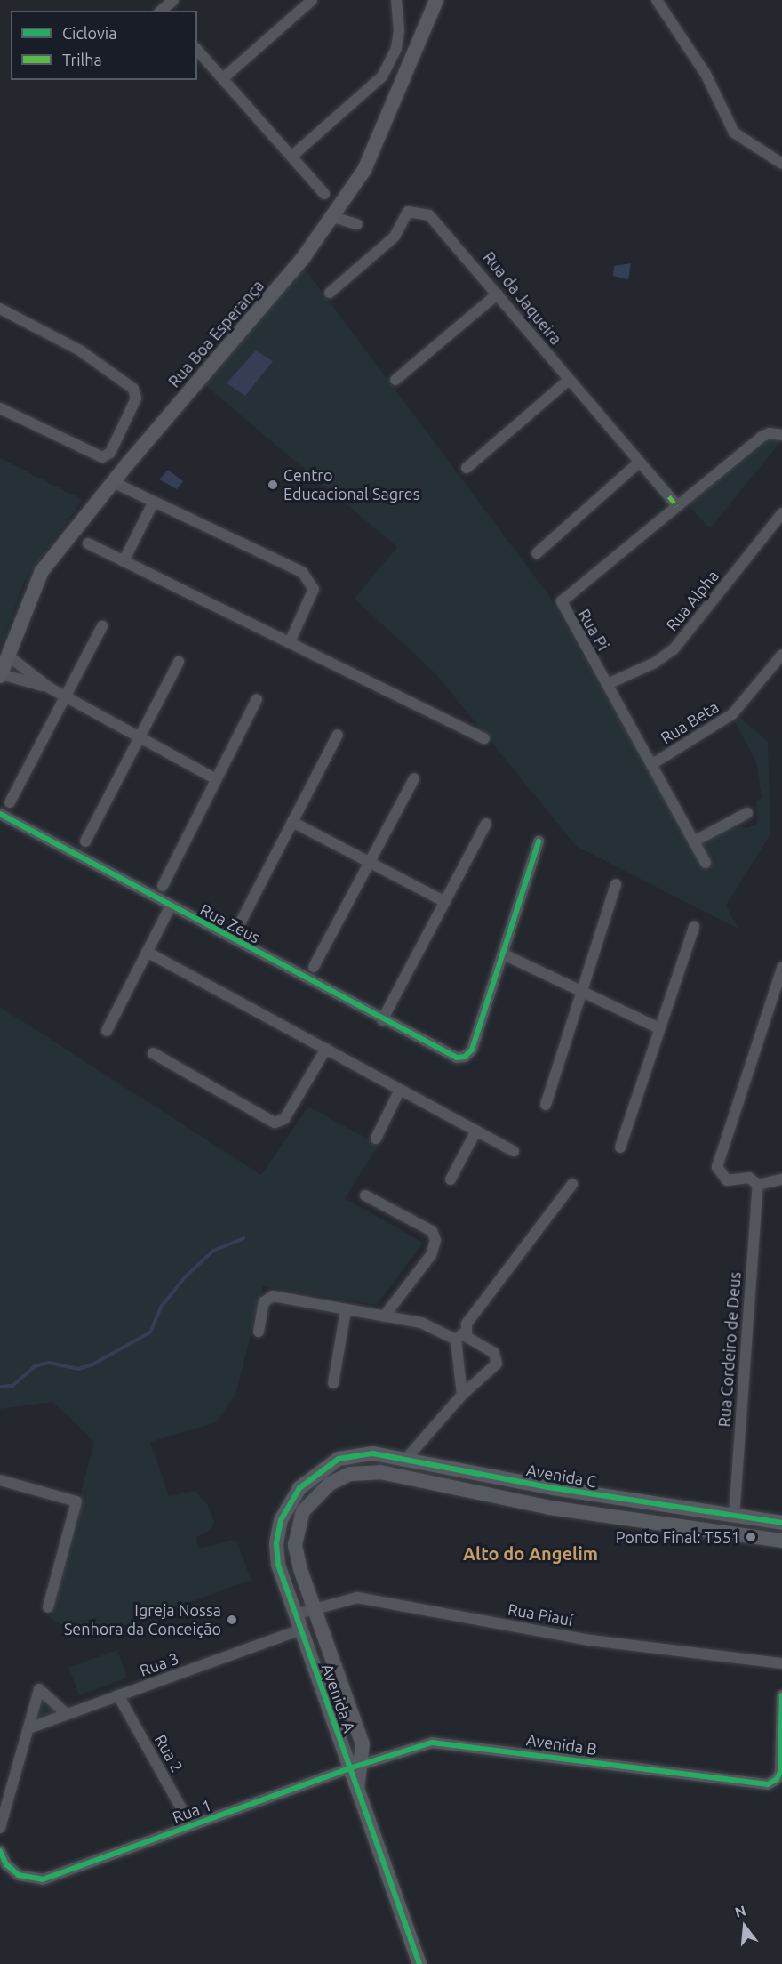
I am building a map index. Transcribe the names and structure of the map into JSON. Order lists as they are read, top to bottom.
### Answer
{
  "streets": {
    "street": [
      "Rua da Jaqueira",
      "Rua Boa Esperança",
      "Rua Alpha",
      "Rua Pi",
      "Rua Beta",
      "Rua Zeus",
      "Rua Cordeiro de Deus",
      "Avenida C",
      "Rua Piauí",
      "Rua 3",
      "Avenida A",
      "Avenida B",
      "Rua 2",
      "Rua 1"
    ]
  },
  "crossings": [
    ["Rua da Jaqueira", "Rua Pi"],
    ["Rua Alpha", "Rua Pi"],
    ["Rua Pi", "Rua Beta"],
    ["Rua Cordeiro de Deus", "Avenida C"],
    ["Avenida C", "Avenida A"],
    ["Rua Piauí", "Avenida A"],
    ["Rua 3", "Avenida A"],
    ["Rua 3", "Rua 2"],
    ["Avenida A", "Avenida B"],
    ["Avenida A", "Rua 1"],
    ["Avenida B", "Rua 1"],
    ["Rua 2", "Rua 1"]
  ],
  "districts": ["Alto do Angelim"],
  "places": ["Centro Educacional Sagres", "Ponto Final: T551", "Igreja Nossa Senhora da Conceição"],
  "legend": ["Ciclovia", "Trilha"],
  "north": "top"
}
